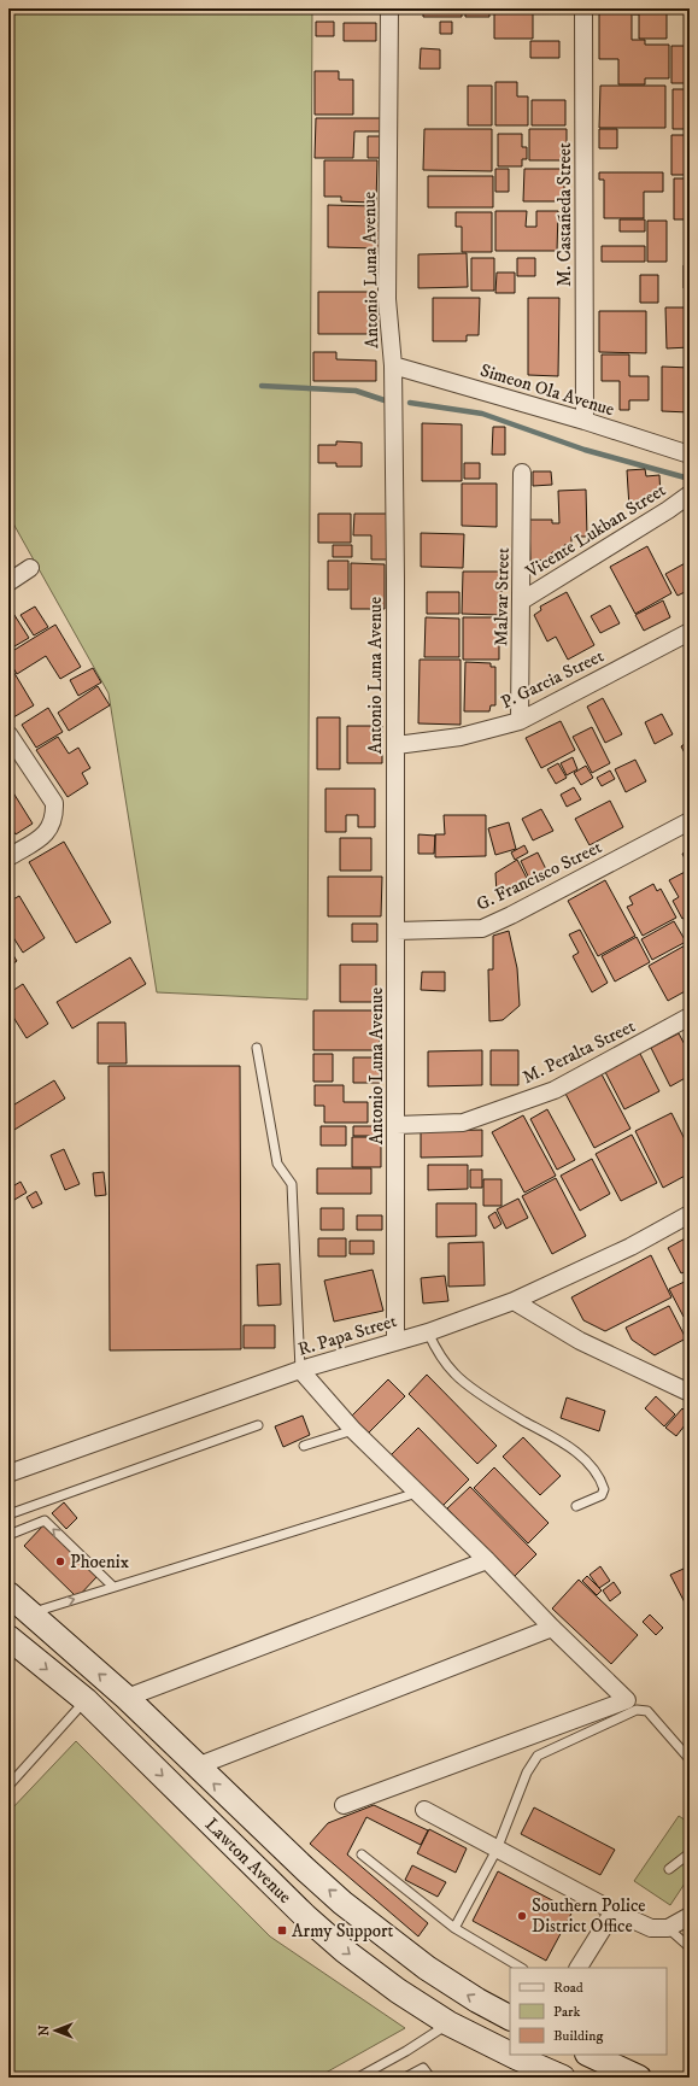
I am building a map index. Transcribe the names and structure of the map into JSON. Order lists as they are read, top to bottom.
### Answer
{
  "streets": {
    "main road": ["Lawton Avenue"],
    "street": [
      "M. Castañeda Street",
      "Antonio Luna Avenue",
      "Simeon Ola Avenue",
      "Vicente Lukban Street",
      "Malvar Street",
      "P. Garcia Street",
      "G. Francisco Street",
      "M. Peralta Street",
      "R. Papa Street"
    ]
  },
  "crossings": [
    ["M. Castañeda Street", "Simeon Ola Avenue"],
    ["Antonio Luna Avenue", "Simeon Ola Avenue"],
    ["Antonio Luna Avenue", "P. Garcia Street"],
    ["Antonio Luna Avenue", "G. Francisco Street"],
    ["Antonio Luna Avenue", "M. Peralta Street"],
    ["Antonio Luna Avenue", "R. Papa Street"],
    ["Vicente Lukban Street", "Malvar Street"],
    ["Malvar Street", "P. Garcia Street"]
  ],
  "places": {
    "other": ["Phoenix", "Southern Police District Office"],
    "transit": ["Army Support"]
  },
  "legend": ["Road", "Park", "Building"],
  "north": "left"
}
